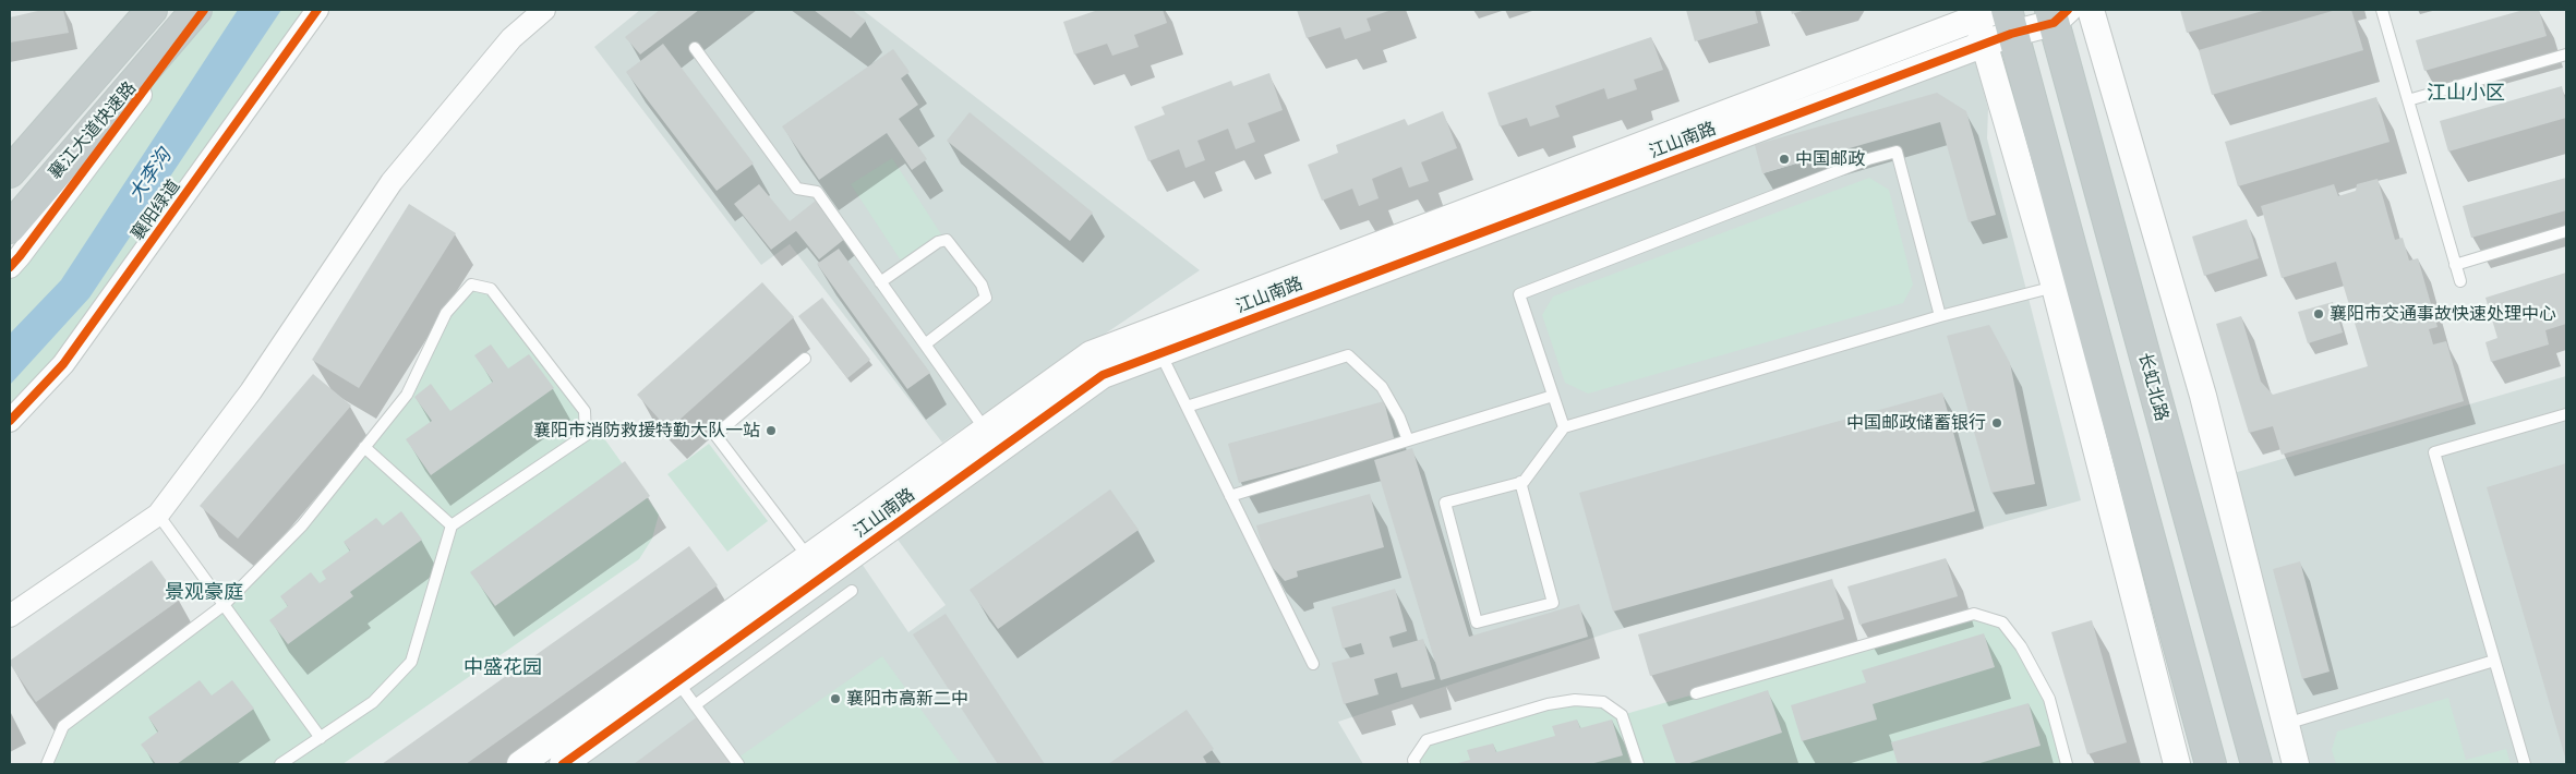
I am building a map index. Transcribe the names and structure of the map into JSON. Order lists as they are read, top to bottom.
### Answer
{
  "streets": {
    "highway": ["襄江大道快速路", "长虹北路"],
    "street": ["江山南路", "襄阳绿道"]
  },
  "crossings": [
    ["江山南路", "长虹北路"]
  ],
  "districts": ["江山小区", "景观豪庭", "中盛花园"],
  "water": ["大李沟"],
  "places": [
    "中国邮政",
    "襄阳市交通事故快速处理中心",
    "中国邮政储蓄银行",
    "襄阳市消防救援特勤大队一站",
    "襄阳市高新二中"
  ]
}
